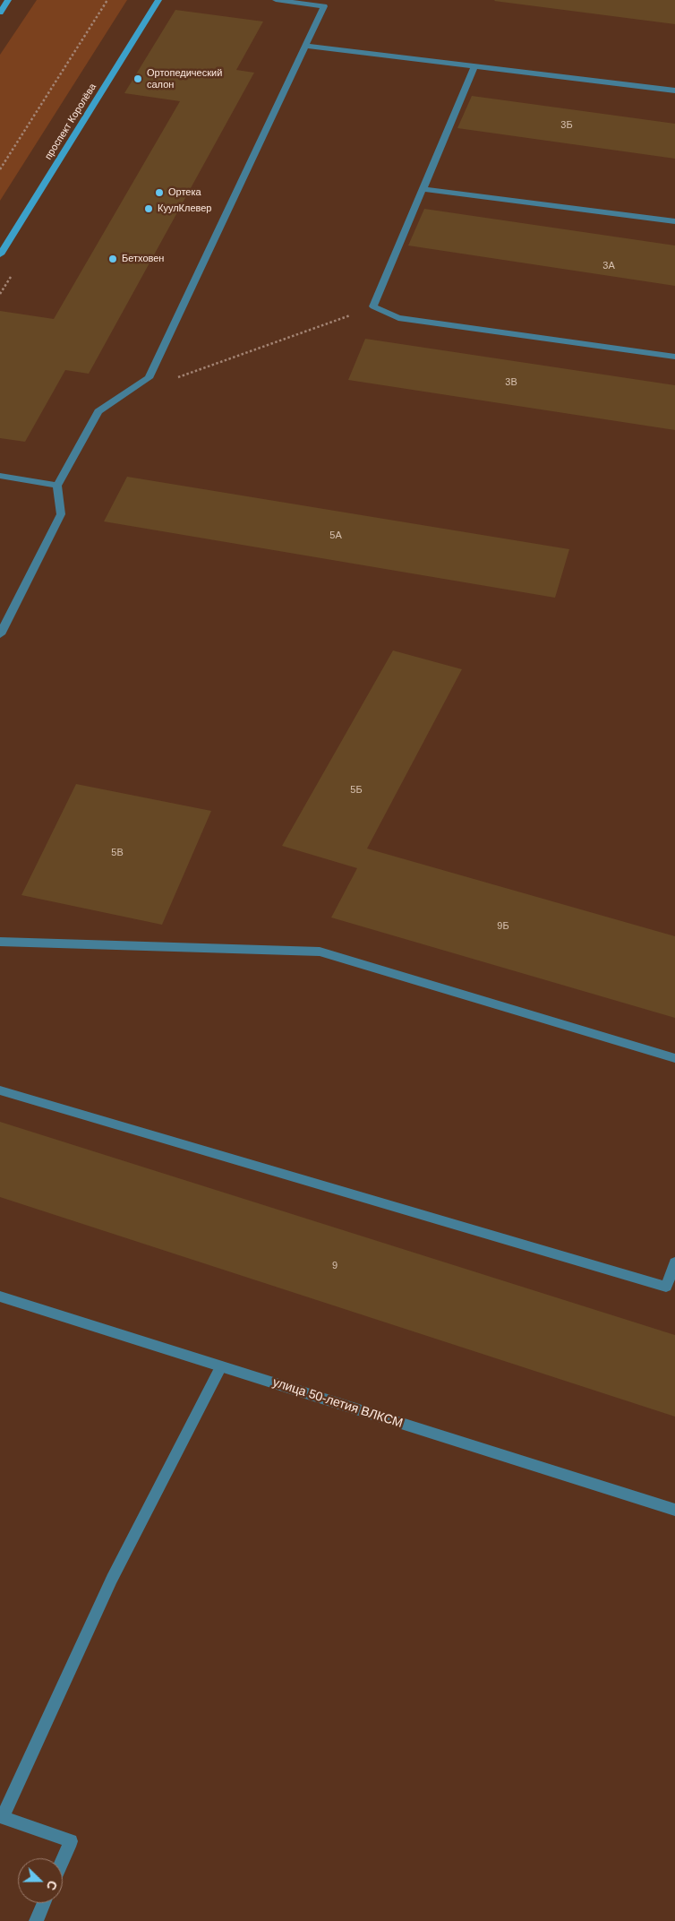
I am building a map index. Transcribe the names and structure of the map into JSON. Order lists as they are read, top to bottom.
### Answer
{
  "streets": {
    "main road": ["проспект Королёва"],
    "street": ["улица 50-летия ВЛКСМ"]
  },
  "places": [
    "Ортопедический салон",
    "Ортека",
    "КуулКлевер",
    "Бетховен"
  ],
  "house_numbers": [
    "3Б",
    "3А",
    "3В",
    "5А",
    "5Б",
    "5В",
    "9Б",
    "9"
  ],
  "north": "right"
}
